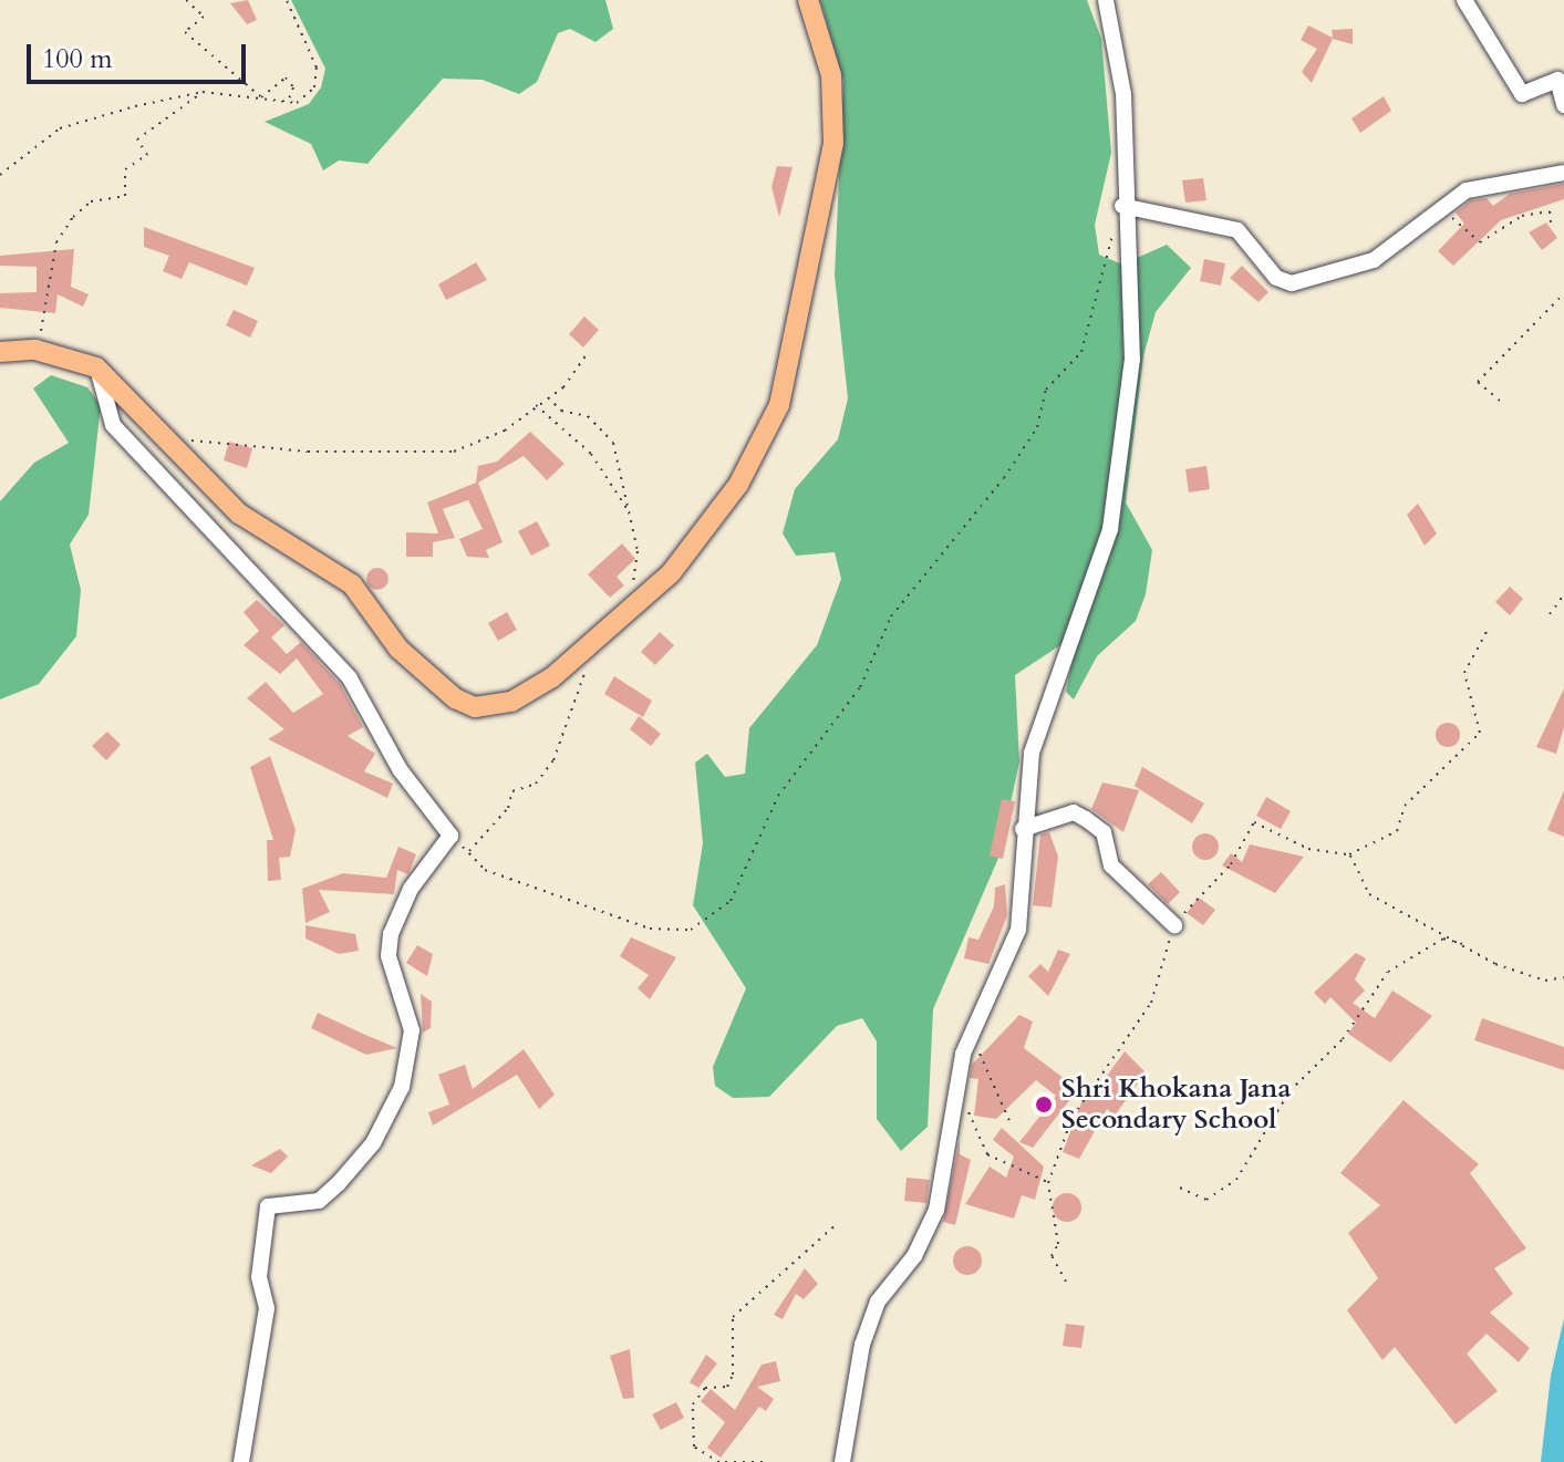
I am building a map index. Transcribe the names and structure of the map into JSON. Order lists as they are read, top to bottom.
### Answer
{
  "places": ["Shri Khokana Jana Secondary School"],
  "scale_bar": "100 m"
}
